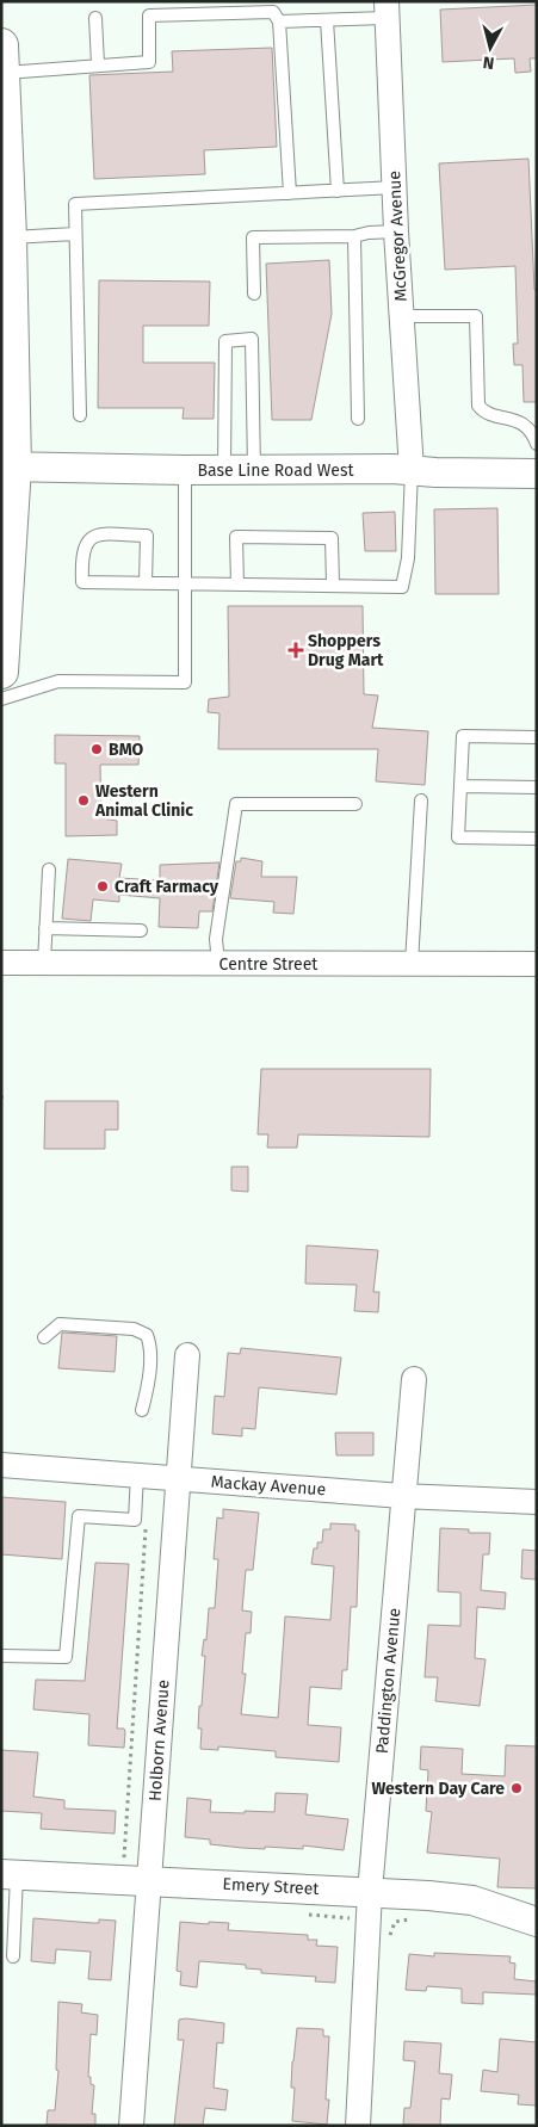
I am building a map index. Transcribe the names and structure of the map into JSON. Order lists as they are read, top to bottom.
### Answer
{
  "streets": {
    "street": [
      "McGregor Avenue",
      "Base Line Road West",
      "Centre Street",
      "Mackay Avenue",
      "Paddington Avenue",
      "Holborn Avenue",
      "Emery Street"
    ]
  },
  "crossings": [
    ["McGregor Avenue", "Base Line Road West"],
    ["Mackay Avenue", "Paddington Avenue"],
    ["Mackay Avenue", "Holborn Avenue"],
    ["Paddington Avenue", "Emery Street"],
    ["Holborn Avenue", "Emery Street"]
  ],
  "places": {
    "health": ["Shoppers Drug Mart"],
    "other": [
      "BMO",
      "Western Animal Clinic",
      "Craft Farmacy",
      "Western Day Care"
    ]
  },
  "north": "bottom"
}
